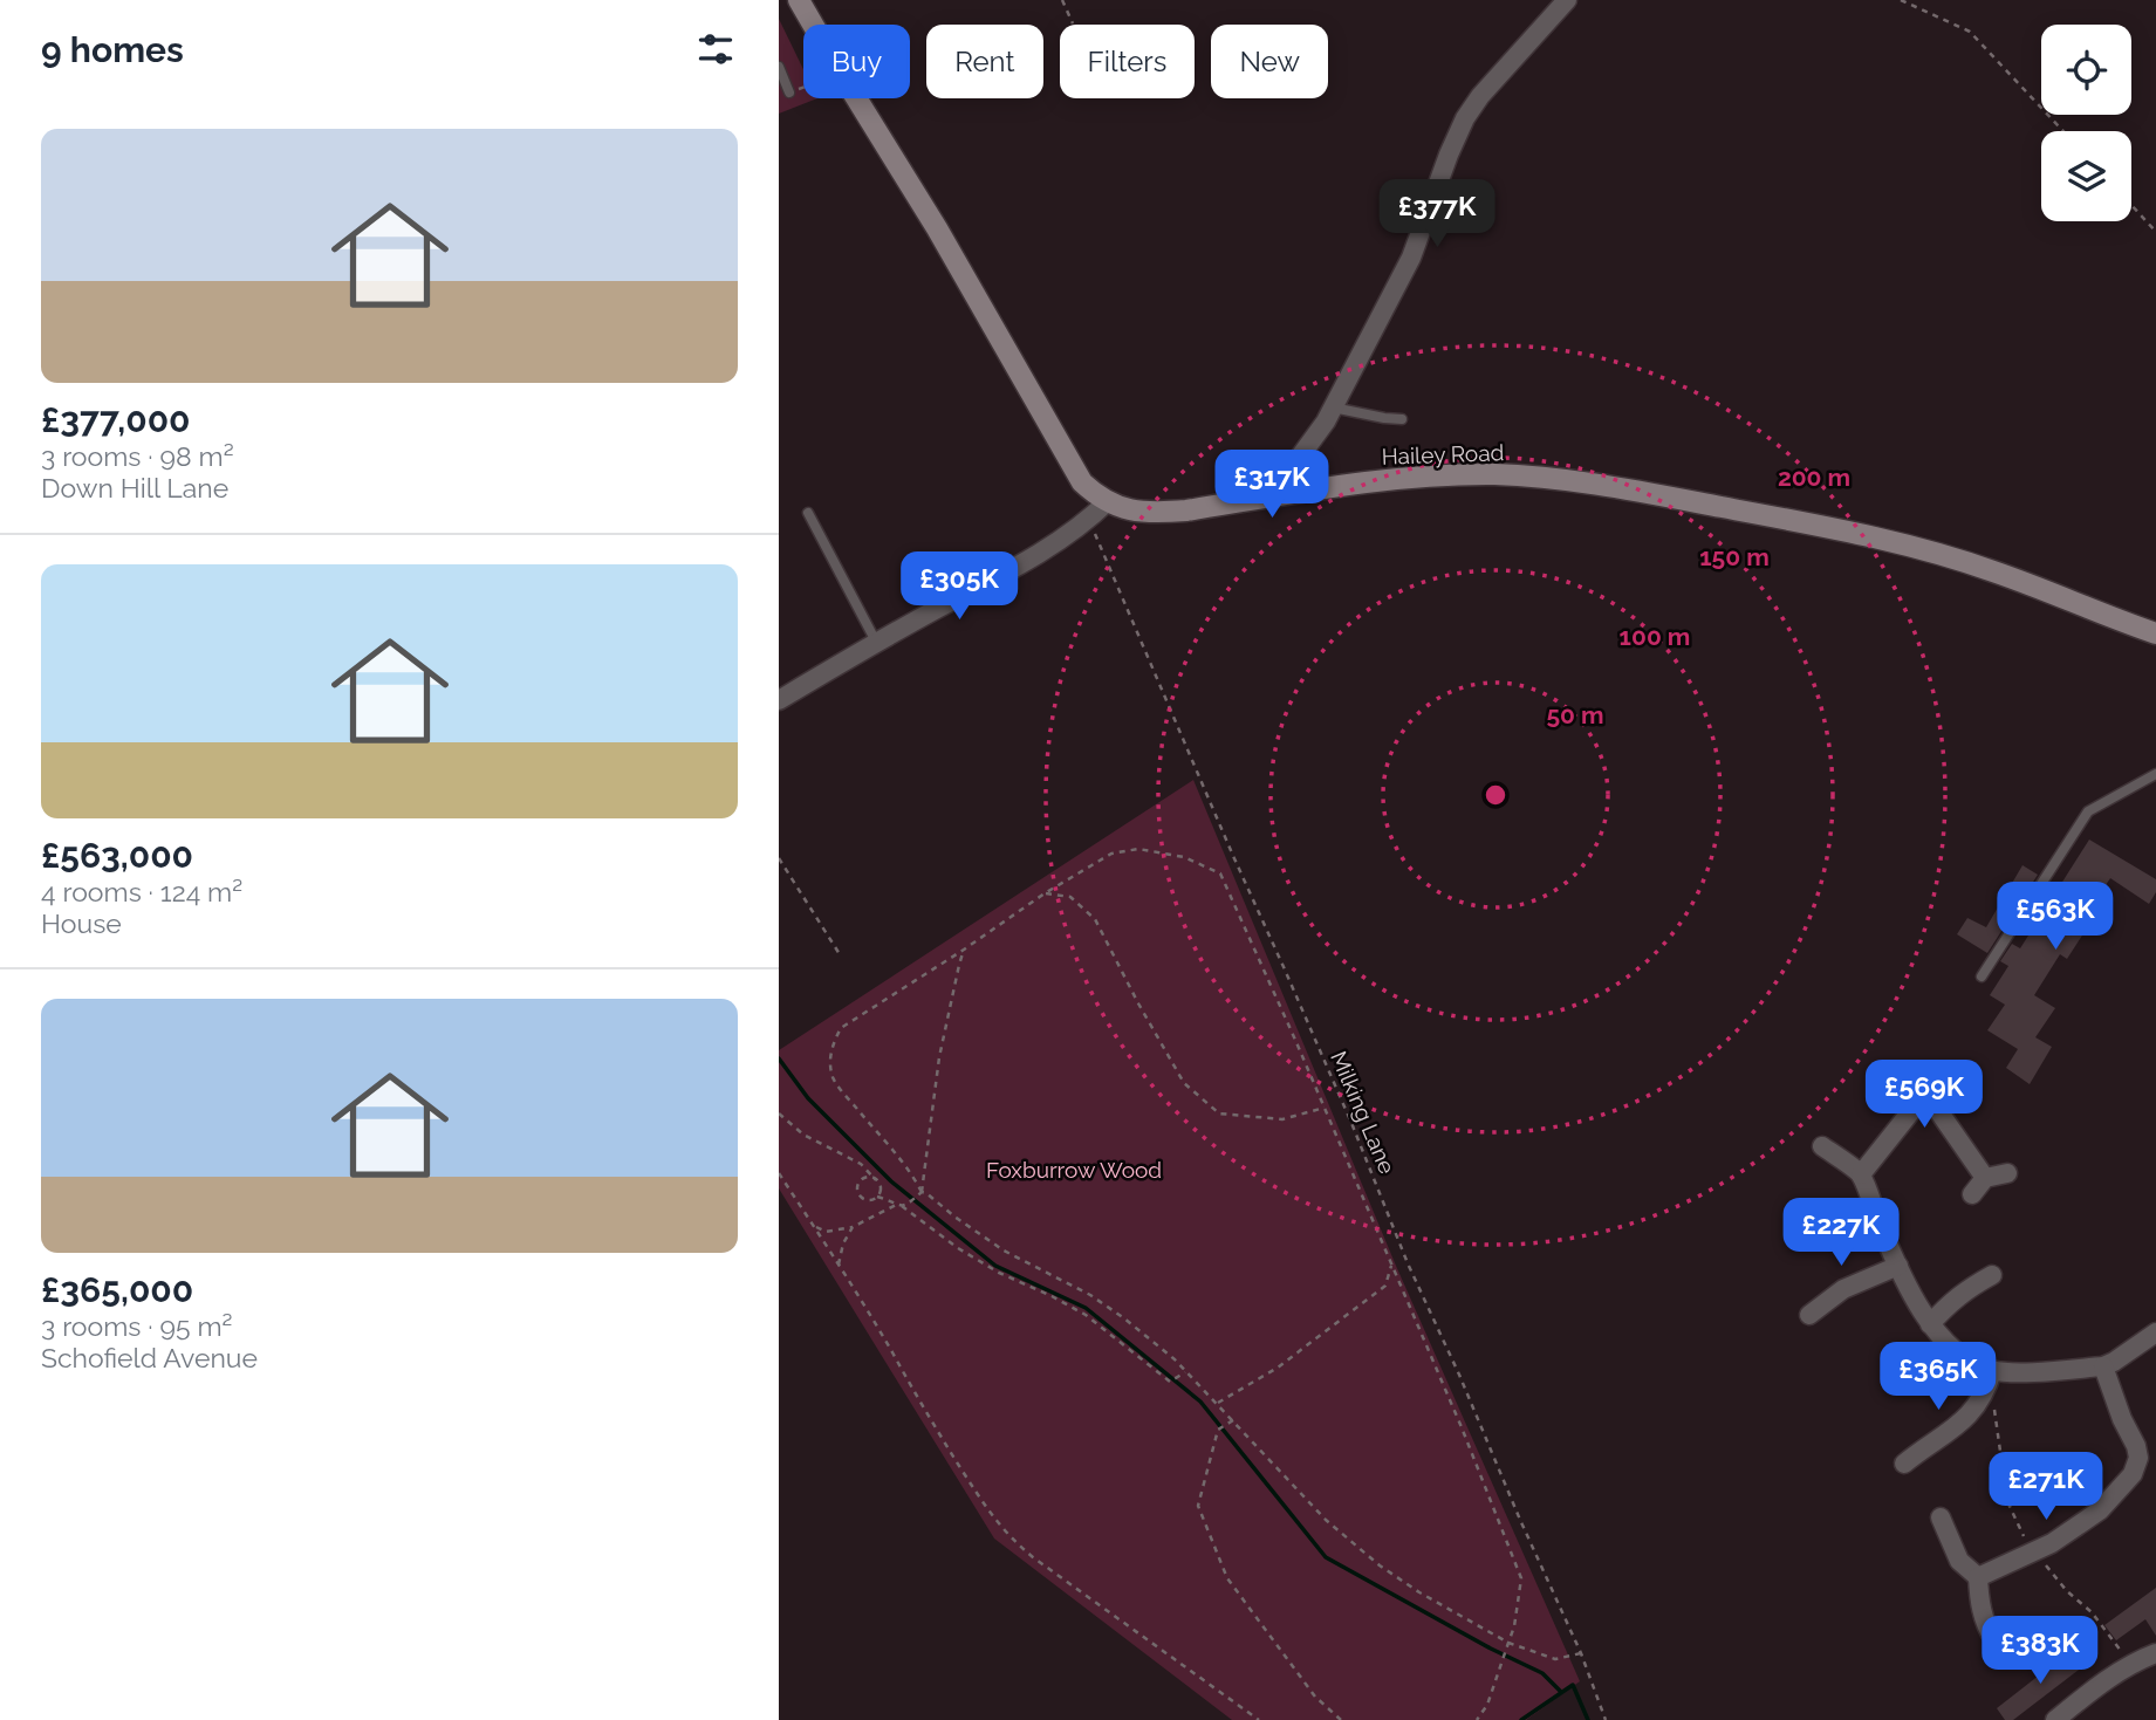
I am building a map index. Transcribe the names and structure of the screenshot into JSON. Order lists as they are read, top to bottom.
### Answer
{
  "streets": {
    "main road": ["Hailey Road"],
    "path": ["Milking Lane"]
  },
  "parks": ["Foxburrow Wood"],
  "page": {
    "heading": "9 homes",
    "chip": [
      "Buy",
      "Rent",
      "Filters",
      "New"
    ],
    "list": [
      {
        "name": "£377,000",
        "note": "3 rooms · 98 m² · Down Hill Lane"
      },
      {
        "name": "£563,000",
        "note": "4 rooms · 124 m² · House"
      },
      {
        "name": "£365,000",
        "note": "3 rooms · 95 m² · Schofield Avenue"
      }
    ],
    "price": [
      "£377K",
      "£317K",
      "£305K",
      "£563K",
      "£569K",
      "£227K",
      "£365K",
      "£271K",
      "£383K"
    ]
  },
  "rings": [
    "200 m",
    "150 m",
    "100 m",
    "50 m"
  ]
}
